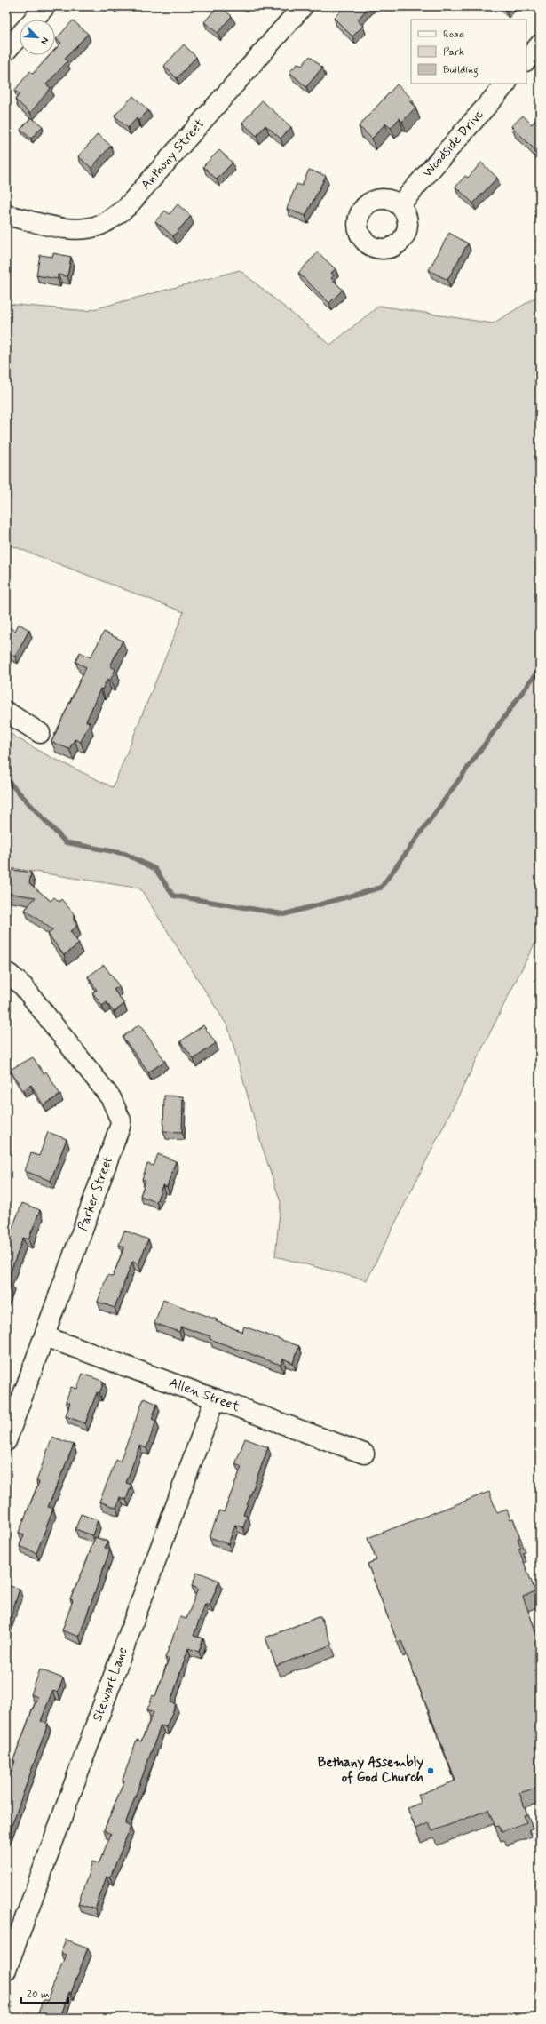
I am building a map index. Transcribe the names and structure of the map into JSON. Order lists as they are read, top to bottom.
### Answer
{
  "streets": {
    "street": [
      "Woodside Drive",
      "Anthony Street",
      "Parker Street",
      "Allen Street",
      "Stewart Lane"
    ]
  },
  "crossings": [
    ["Parker Street", "Allen Street"],
    ["Allen Street", "Stewart Lane"]
  ],
  "places": ["Bethany Assembly of God Church"],
  "legend": ["Road", "Park", "Building"],
  "scale_bar": "20 m",
  "north": "bottom right"
}
